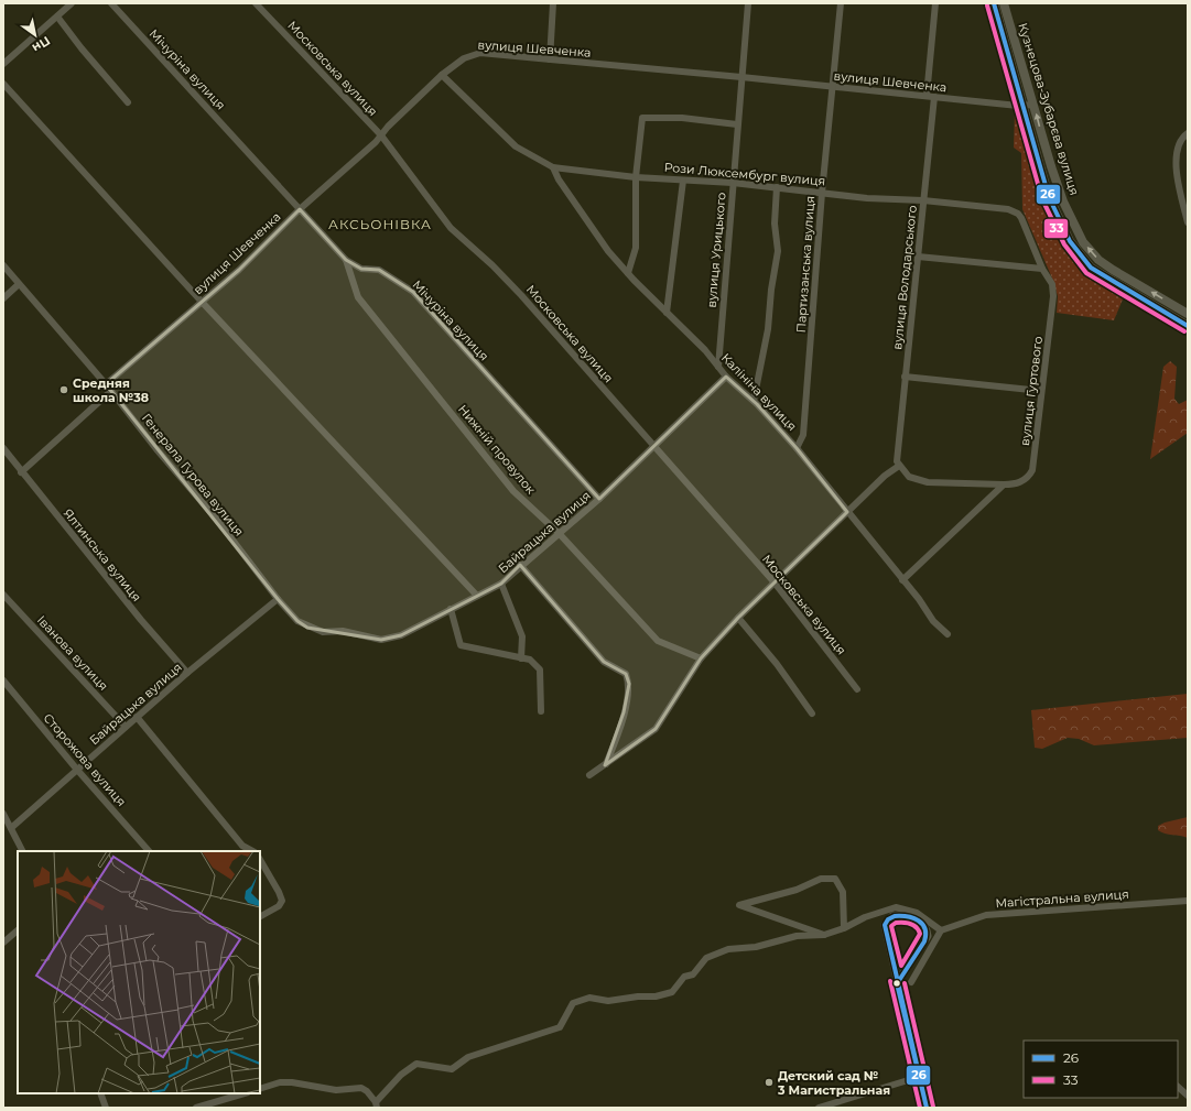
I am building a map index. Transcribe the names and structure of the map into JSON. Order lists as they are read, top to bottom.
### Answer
{
  "streets": {
    "main road": ["Кузнецова-Зубарєва вулиця"],
    "street": [
      "вулиця Шевченка",
      "Московська вулиця",
      "Мічуріна вулиця",
      "Рози Люксембург вулиця",
      "вулиця Урицького",
      "Партизанська вулиця",
      "вулиця Володарського",
      "вулиця Гуртового",
      "Калініна вулиця",
      "Нижній провулок",
      "Генерала Гурова вулиця",
      "Байрацька вулиця",
      "Ялтинська вулиця",
      "Іванова вулиця",
      "Сторожова вулиця",
      "Магістральна вулиця"
    ]
  },
  "crossings": [
    ["вулиця Шевченка", "Московська вулиця"],
    ["вулиця Шевченка", "Мічуріна вулиця"],
    ["вулиця Шевченка", "Кузнецова-Зубарєва вулиця"],
    ["вулиця Шевченка", "Рози Люксембург вулиця"],
    ["вулиця Шевченка", "вулиця Урицького"],
    ["вулиця Шевченка", "Партизанська вулиця"],
    ["вулиця Шевченка", "вулиця Володарського"],
    ["вулиця Шевченка", "Генерала Гурова вулиця"],
    ["Московська вулиця", "Байрацька вулиця"],
    ["Мічуріна вулиця", "Нижній провулок"],
    ["Мічуріна вулиця", "Байрацька вулиця"],
    ["Рози Люксембург вулиця", "вулиця Урицького"],
    ["Рози Люксембург вулиця", "Партизанська вулиця"],
    ["Рози Люксембург вулиця", "вулиця Володарського"],
    ["Рози Люксембург вулиця", "вулиця Гуртового"],
    ["Рози Люксембург вулиця", "Калініна вулиця"],
    ["вулиця Урицького", "Калініна вулиця"],
    ["Партизанська вулиця", "Калініна вулиця"],
    ["вулиця Володарського", "вулиця Гуртового"],
    ["Калініна вулиця", "Байрацька вулиця"],
    ["Нижній провулок", "Байрацька вулиця"],
    ["Генерала Гурова вулиця", "Байрацька вулиця"],
    ["Байрацька вулиця", "Ялтинська вулиця"],
    ["Байрацька вулиця", "Іванова вулиця"],
    ["Байрацька вулиця", "Сторожова вулиця"]
  ],
  "districts": ["АКСЬОНІВКА"],
  "places": ["Средняя школа №38", "Детский сад № 3 Магистральная"],
  "lines": ["transit line 26", "transit line 33"],
  "legend": ["26", "33"],
  "north": "bottom right"
}
